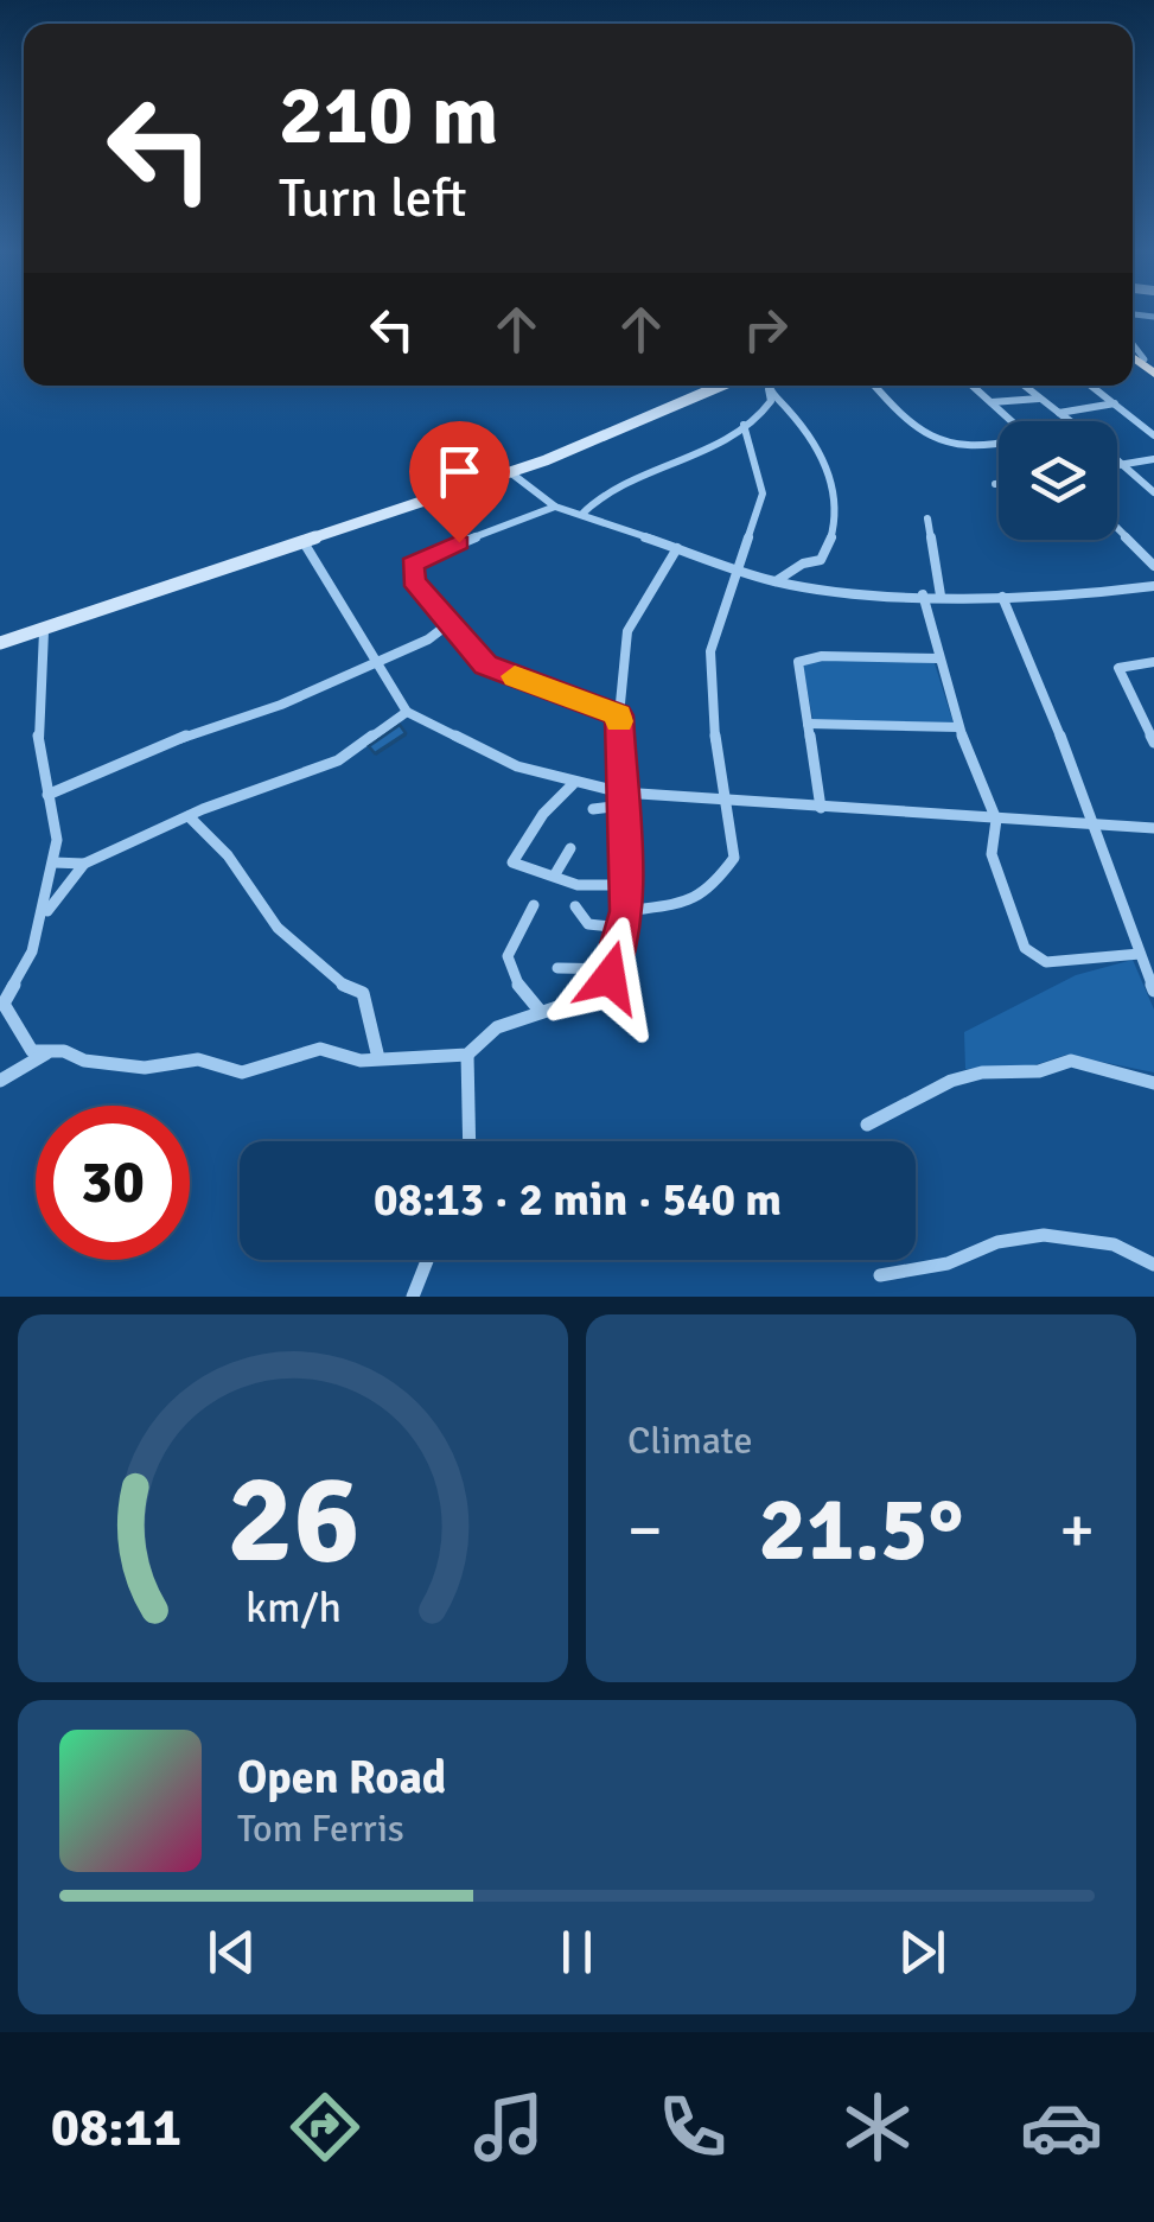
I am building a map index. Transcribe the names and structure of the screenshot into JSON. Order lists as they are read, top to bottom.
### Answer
{
  "page": {
    "turn": ["210 m", "Turn left"],
    "limit": "30",
    "trip": "08:13 · 2 min · 540 m",
    "tile": "Climate",
    "heat": ["−", "21.5°", "+"],
    "song": ["Open Road", "Tom Ferris"],
    "tabs": "08:11",
    "gauge": ["26", "km/h"]
  }
}
